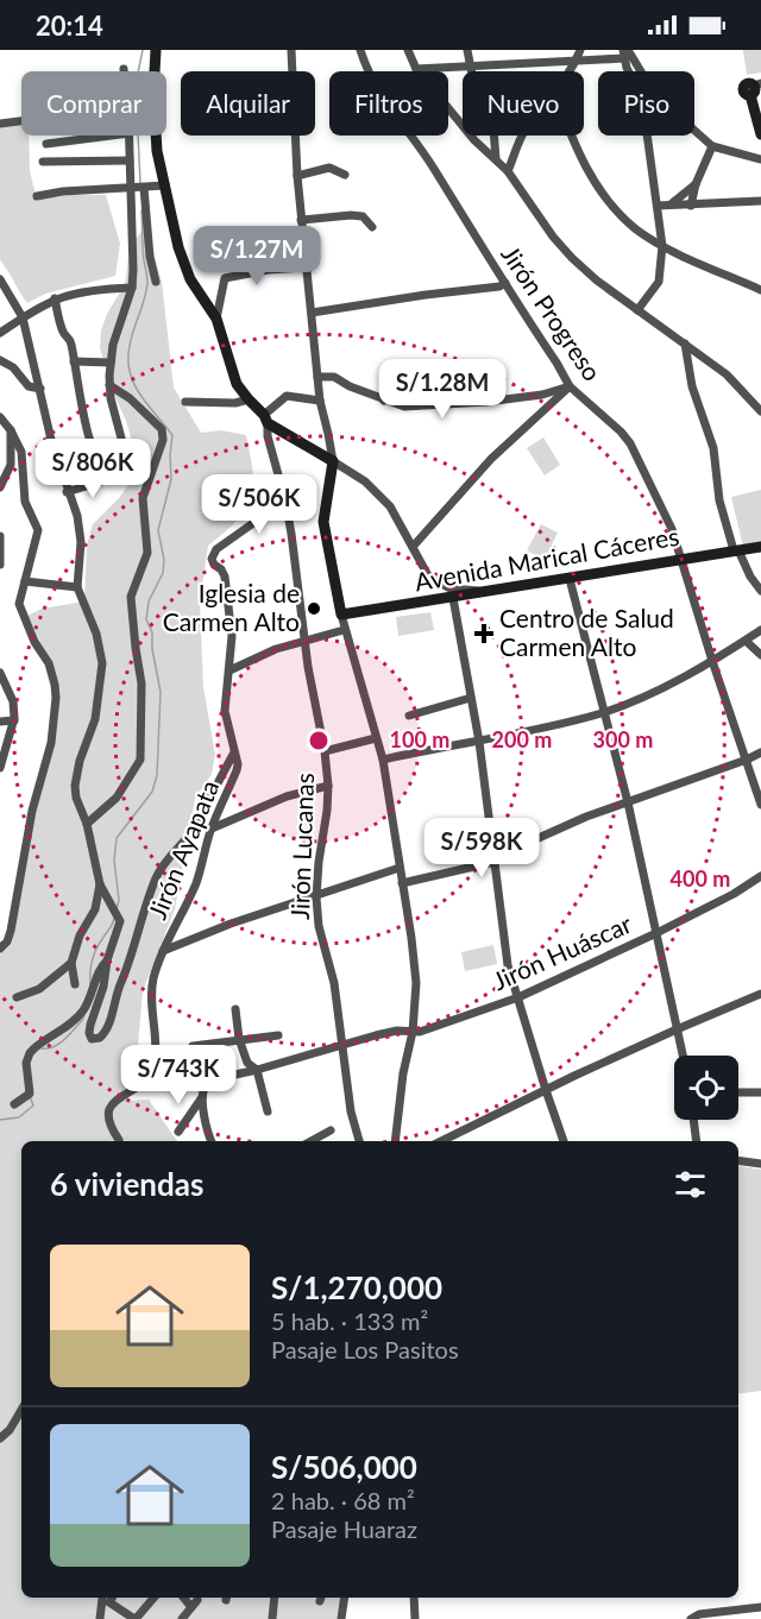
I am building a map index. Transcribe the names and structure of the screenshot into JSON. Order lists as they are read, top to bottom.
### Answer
{
  "streets": {
    "street": [
      "Jirón Progreso",
      "Avenida Marical Cáceres",
      "Jirón Lucanas",
      "Jirón Ayapata",
      "Jirón Huáscar"
    ]
  },
  "crossings": [
    ["Jirón Progreso", "Avenida Marical Cáceres"],
    ["Jirón Lucanas", "Jirón Ayapata"],
    ["Jirón Lucanas", "Jirón Huáscar"]
  ],
  "places": {
    "other": ["Iglesia de Carmen Alto"],
    "health": ["Centro de Salud Carmen Alto"]
  },
  "page": {
    "status": "20:14",
    "chip": [
      "Comprar",
      "Alquilar",
      "Filtros",
      "Nuevo",
      "Piso"
    ],
    "price": [
      "S/1.27M",
      "S/1.28M",
      "S/806K",
      "S/506K",
      "S/598K",
      "S/743K"
    ],
    "heading": "6 viviendas",
    "list": [
      {
        "name": "S/1,270,000",
        "note": "5 hab. · 133 m² · Pasaje Los Pasitos"
      },
      {
        "name": "S/506,000",
        "note": "2 hab. · 68 m² · Pasaje Huaraz"
      }
    ]
  },
  "rings": [
    "100 m",
    "200 m",
    "300 m",
    "400 m"
  ]
}
